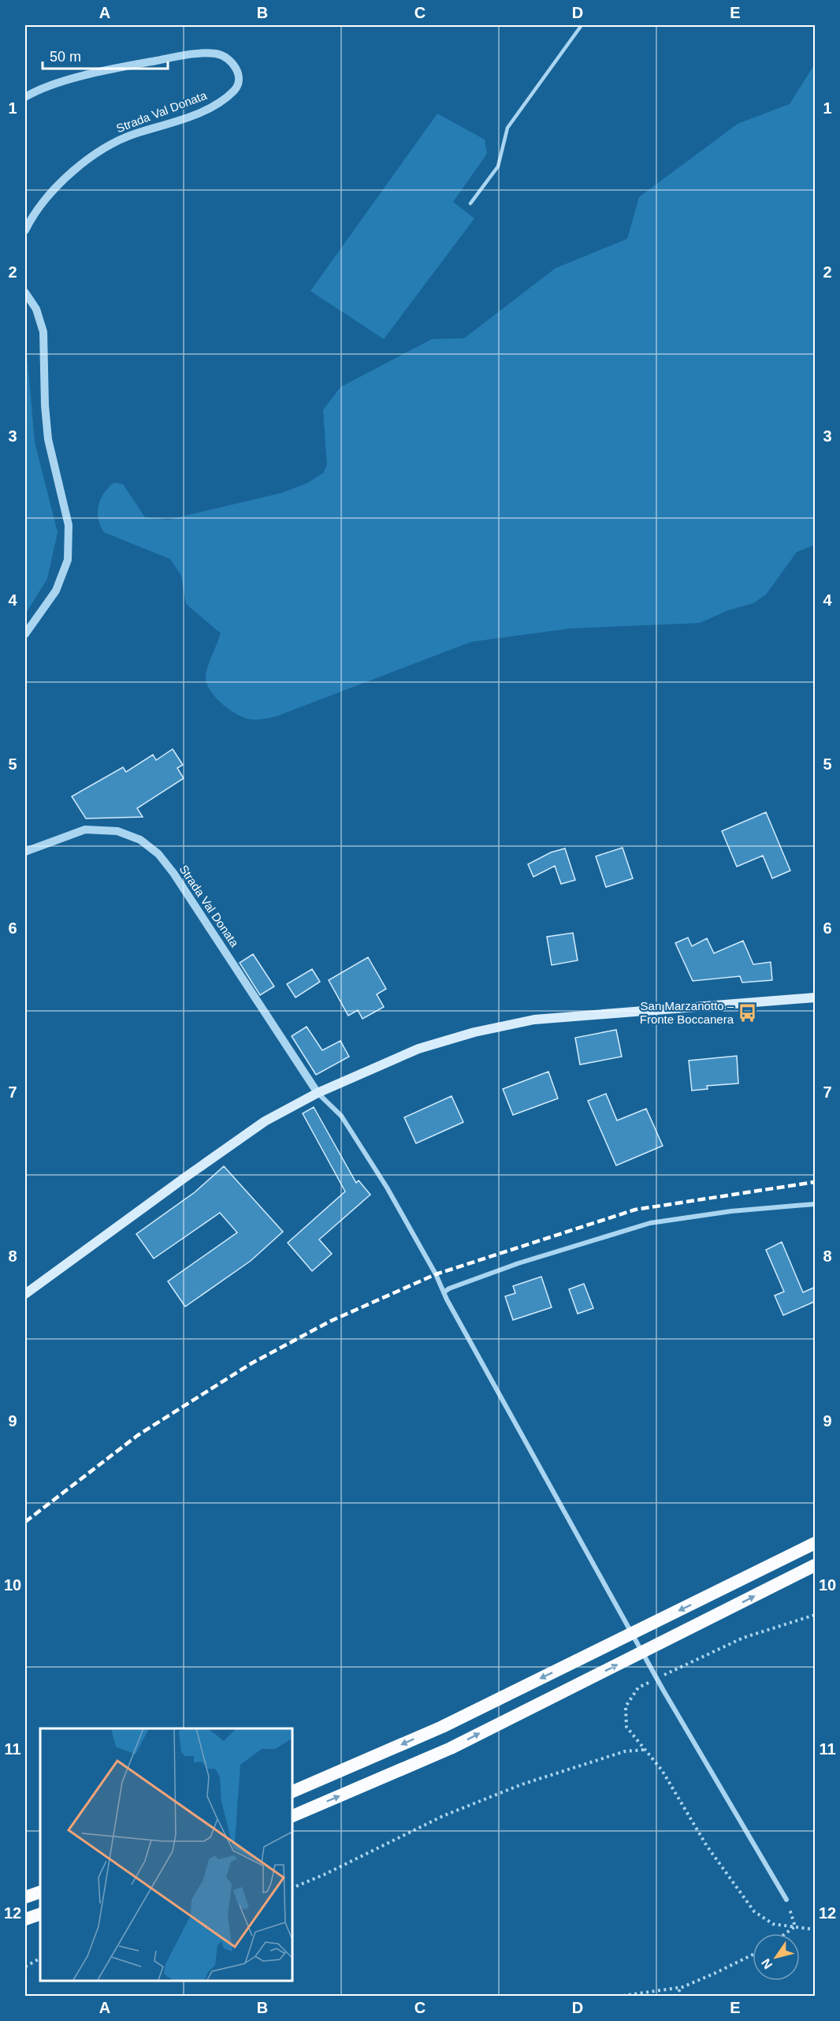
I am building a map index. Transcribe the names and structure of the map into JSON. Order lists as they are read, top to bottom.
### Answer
{
  "streets": {
    "street": ["Strada Val Donata"]
  },
  "places": {
    "bus stop": ["San Marzanotto – Fronte Boccanera"]
  },
  "scale_bar": "50 m",
  "north": "bottom left",
  "grid": {
    "columns": [
      "A",
      "B",
      "C",
      "D",
      "E"
    ],
    "rows": [
      "1",
      "2",
      "3",
      "4",
      "5",
      "6",
      "7",
      "8",
      "9",
      "10",
      "11",
      "12"
    ]
  }
}
